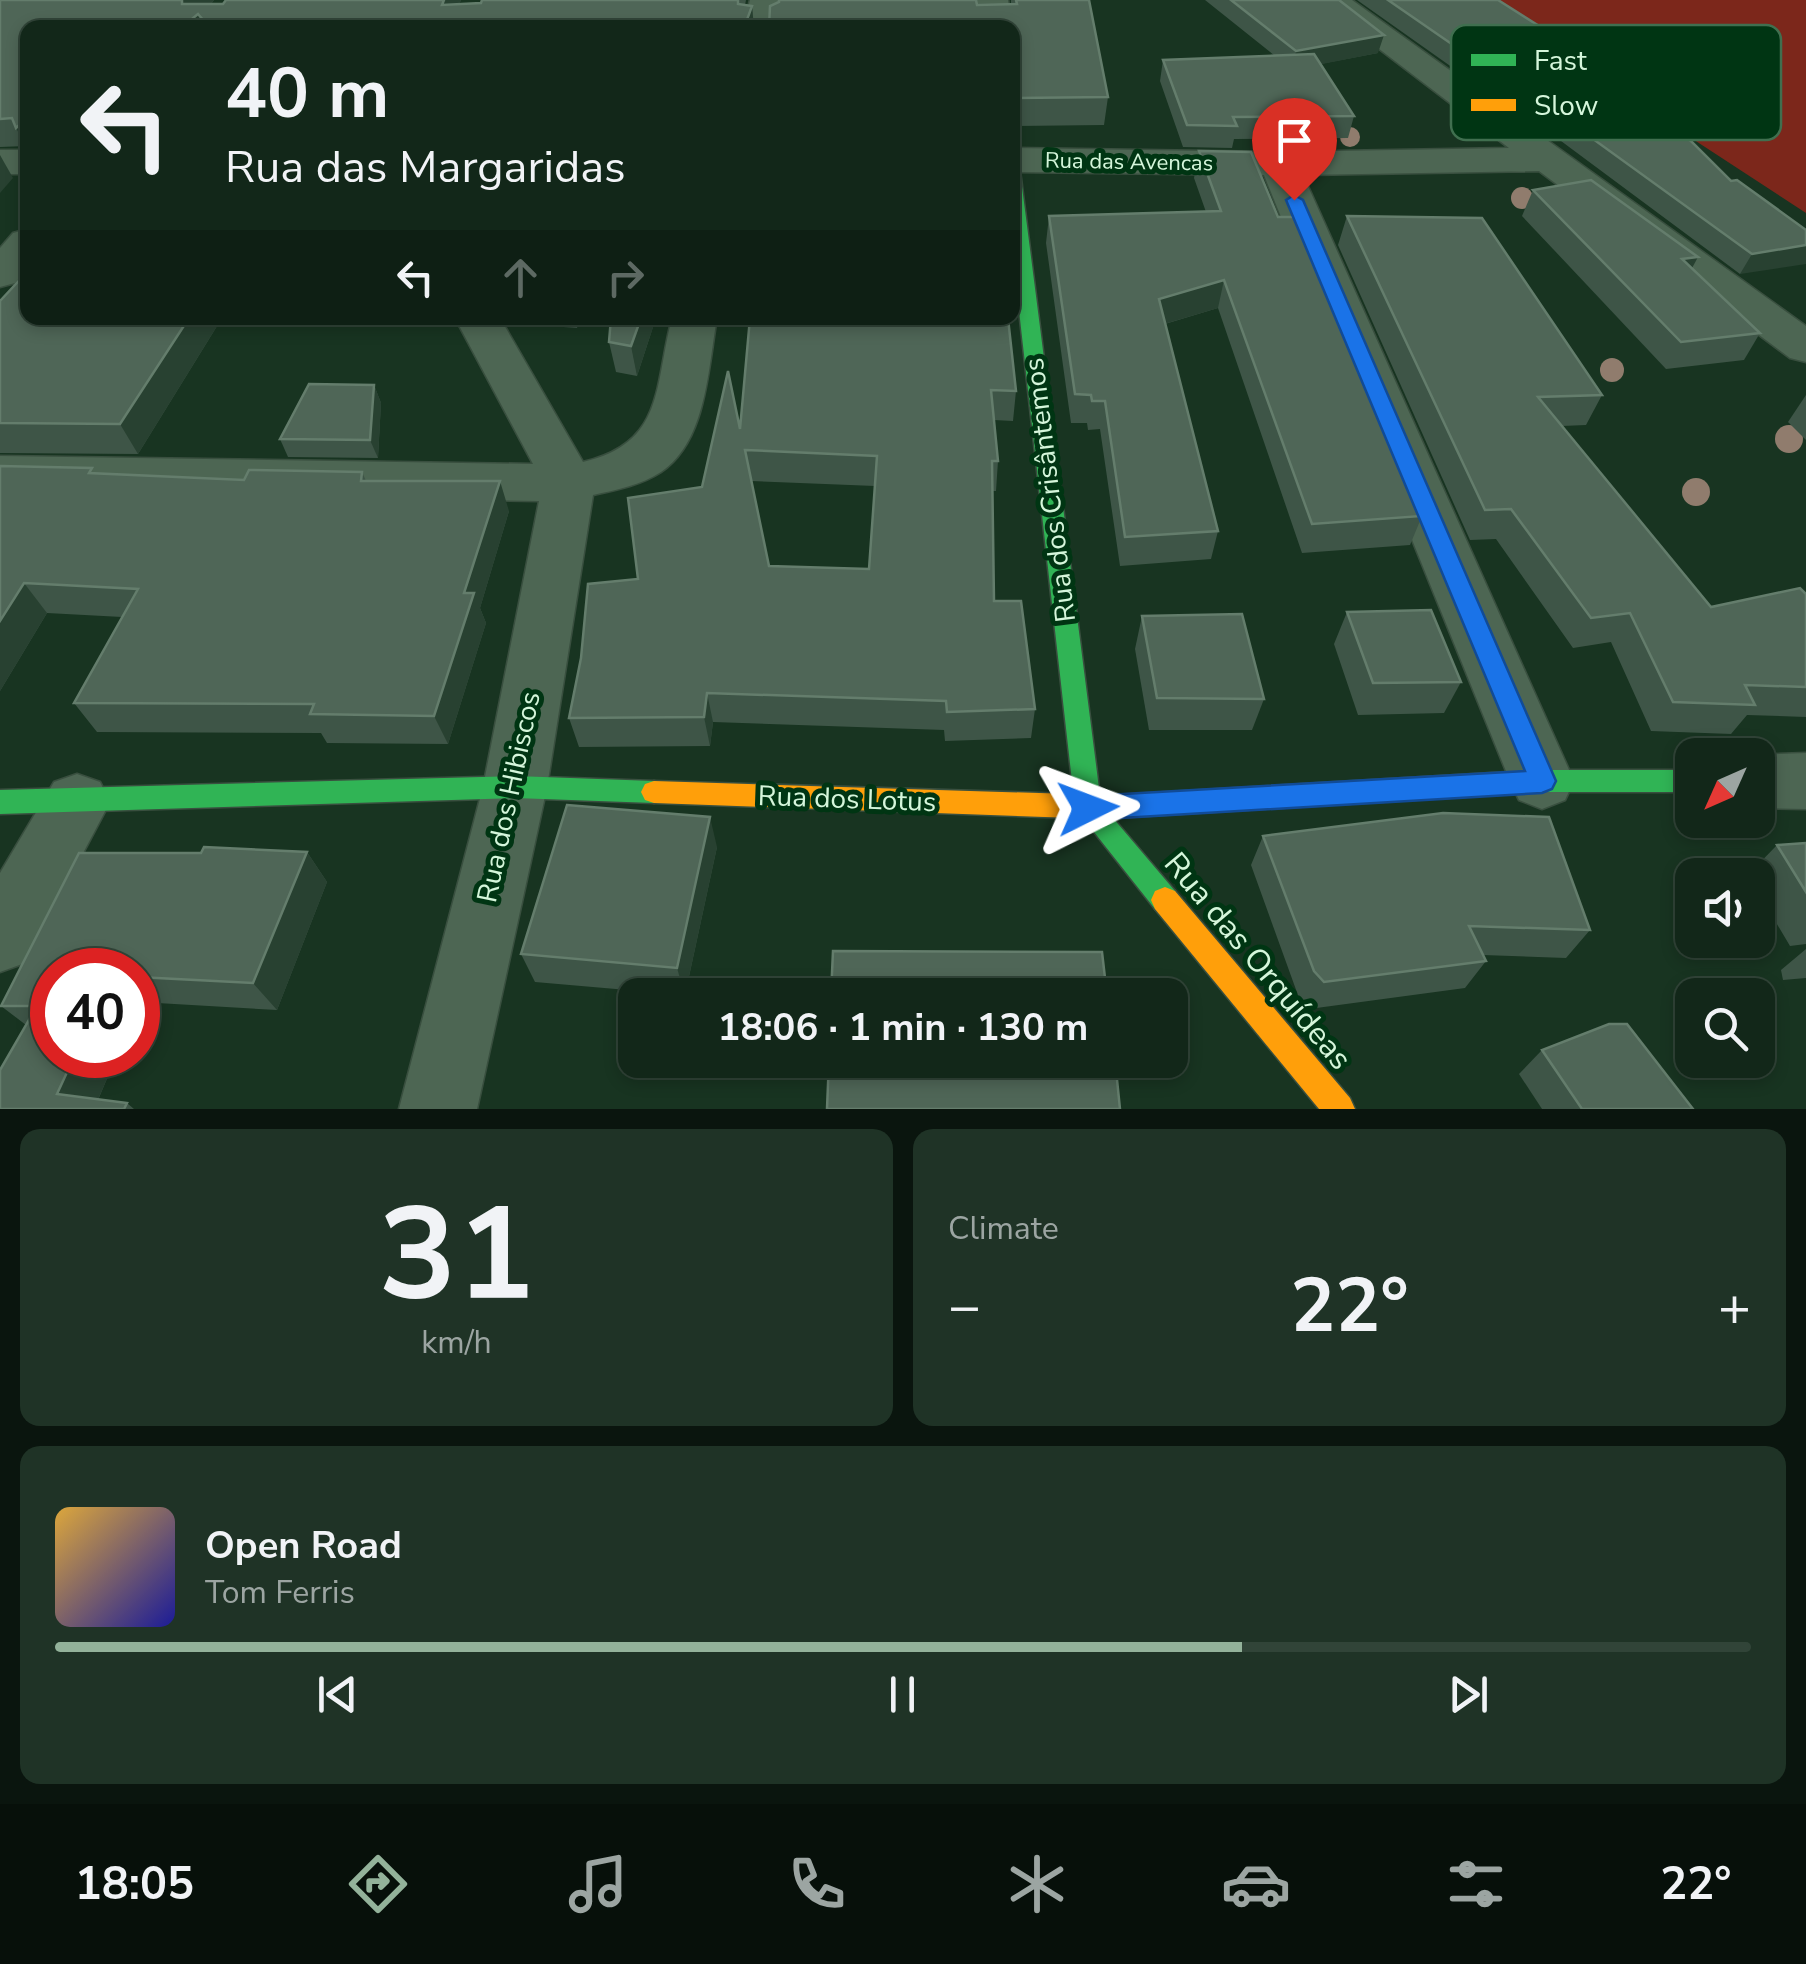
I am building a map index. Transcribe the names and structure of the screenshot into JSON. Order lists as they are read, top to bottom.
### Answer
{
  "streets": {
    "street": [
      "Rua das Avencas",
      "Rua dos Crisântemos",
      "Rua dos Hibiscos",
      "Rua dos Lotus",
      "Rua das Orquídeas"
    ]
  },
  "crossings": [
    ["Rua dos Crisântemos", "Rua dos Lotus"],
    ["Rua dos Crisântemos", "Rua das Orquídeas"],
    ["Rua dos Hibiscos", "Rua dos Lotus"],
    ["Rua dos Lotus", "Rua das Orquídeas"]
  ],
  "legend": ["Fast", "Slow"],
  "north": "bottom left",
  "page": {
    "turn": ["40 m", "Rua das Margaridas"],
    "limit": "40",
    "trip": "18:06 · 1 min · 130 m",
    "tile": [
      ["31", "km/h"],
      "Climate"
    ],
    "heat": ["−", "22°", "+"],
    "song": ["Open Road", "Tom Ferris"],
    "tabs": ["18:05", "22°"]
  }
}
